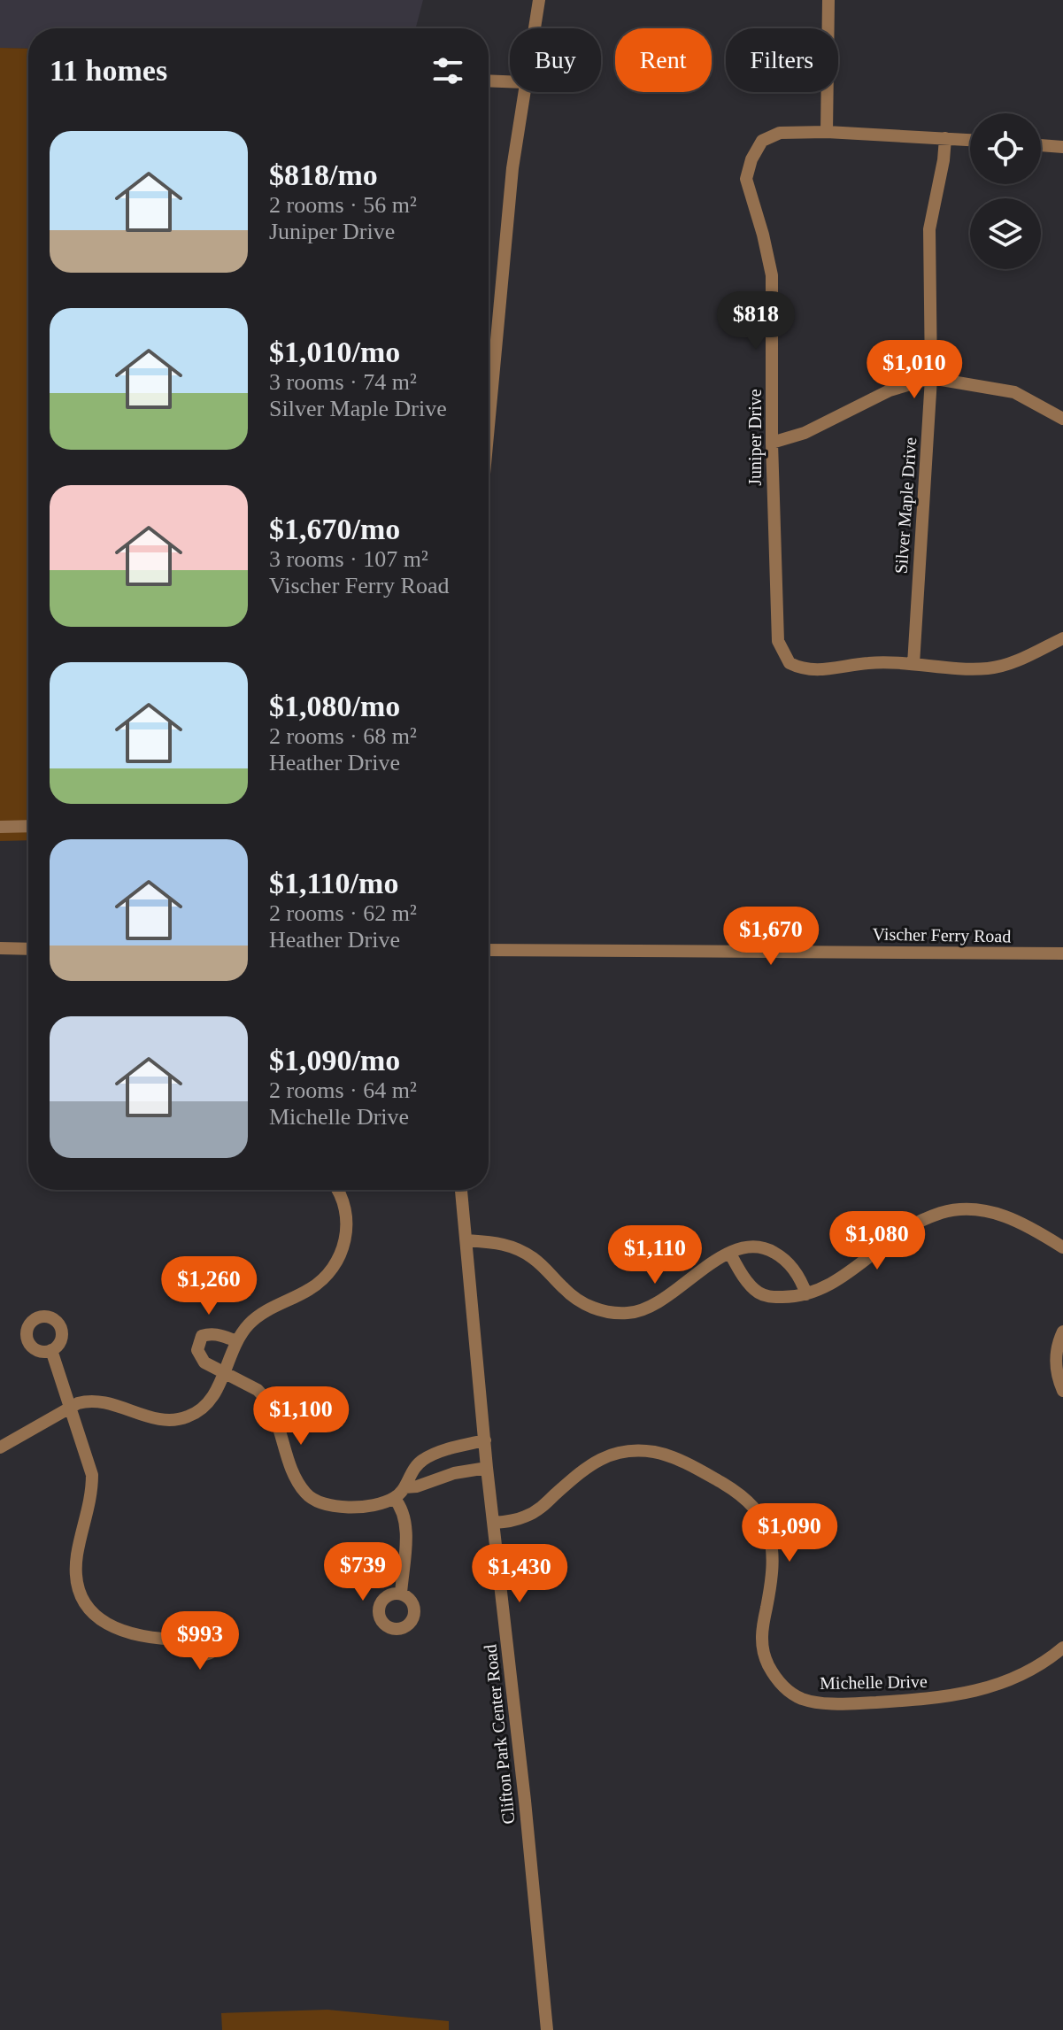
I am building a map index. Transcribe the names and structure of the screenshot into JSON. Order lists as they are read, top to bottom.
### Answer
{
  "streets": {
    "street": [
      "Juniper Drive",
      "Silver Maple Drive",
      "Vischer Ferry Road",
      "Michelle Drive",
      "Clifton Park Center Road"
    ]
  },
  "crossings": [
    ["Juniper Drive", "Silver Maple Drive"],
    ["Michelle Drive", "Clifton Park Center Road"]
  ],
  "page": {
    "chip": ["Buy", "Rent", "Filters"],
    "heading": "11 homes",
    "list": [
      {
        "name": "$818/mo",
        "note": "2 rooms · 56 m² · Juniper Drive"
      },
      {
        "name": "$1,010/mo",
        "note": "3 rooms · 74 m² · Silver Maple Drive"
      },
      {
        "name": "$1,670/mo",
        "note": "3 rooms · 107 m² · Vischer Ferry Road"
      },
      {
        "name": "$1,080/mo",
        "note": "2 rooms · 68 m² · Heather Drive"
      },
      {
        "name": "$1,110/mo",
        "note": "2 rooms · 62 m² · Heather Drive"
      },
      {
        "name": "$1,090/mo",
        "note": "2 rooms · 64 m² · Michelle Drive"
      }
    ],
    "price": [
      "$818",
      "$1,010",
      "$1,670",
      "$1,080",
      "$1,110",
      "$1,260",
      "$1,100",
      "$1,090",
      "$739",
      "$1,430",
      "$993"
    ]
  }
}
